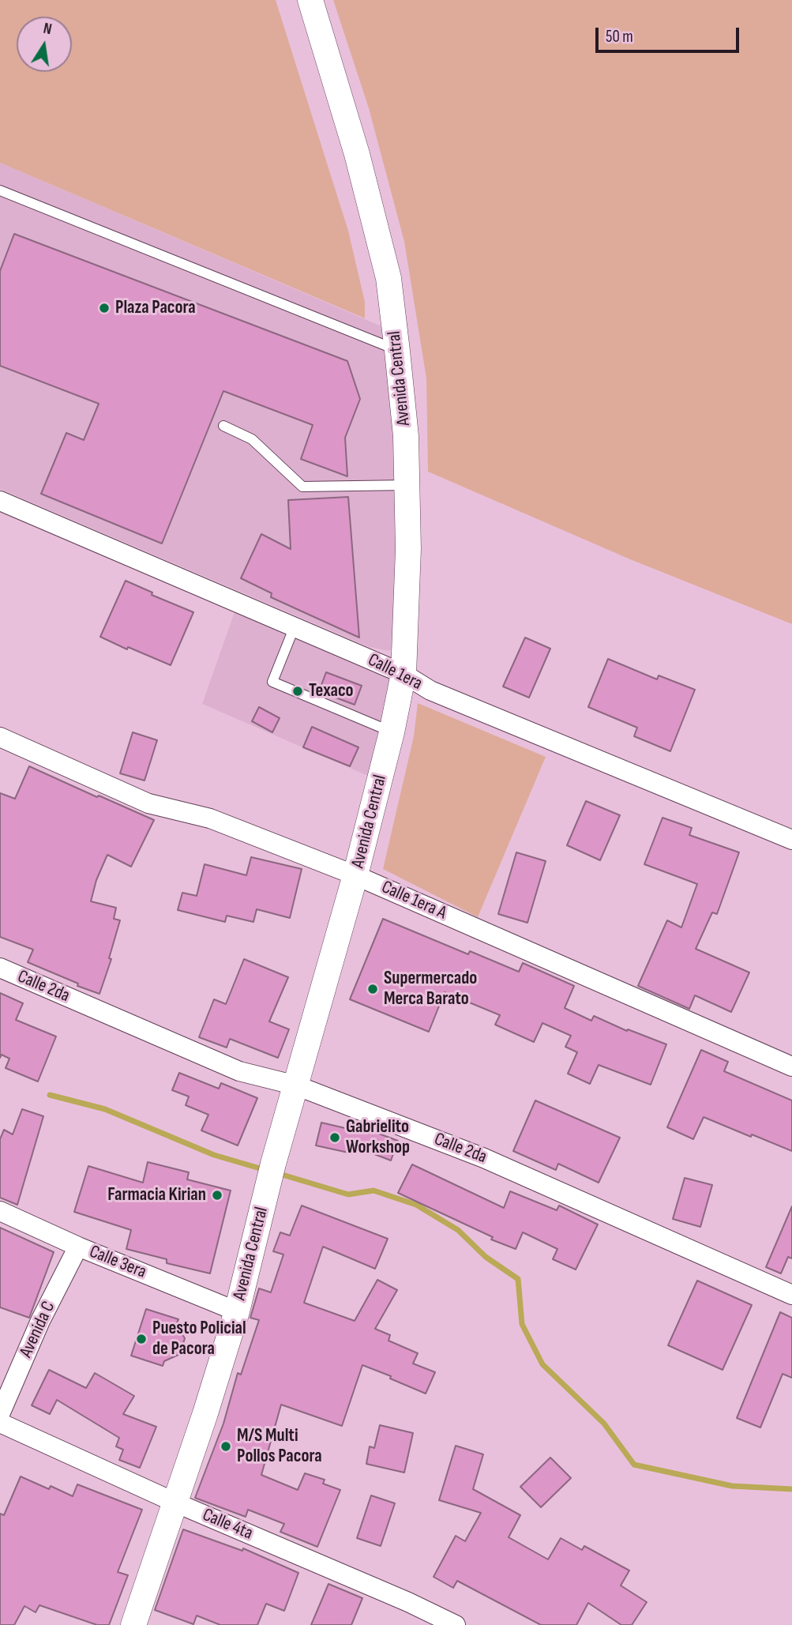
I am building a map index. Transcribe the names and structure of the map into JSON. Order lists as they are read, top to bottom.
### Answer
{
  "streets": {
    "street": [
      "Avenida Central",
      "Calle 1era",
      "Calle 1era A",
      "Calle 2da",
      "Calle 3era",
      "Avenida C",
      "Calle 4ta"
    ]
  },
  "crossings": [
    ["Avenida Central", "Calle 1era"],
    ["Avenida Central", "Calle 1era A"],
    ["Avenida Central", "Calle 2da"],
    ["Avenida Central", "Calle 3era"],
    ["Avenida Central", "Calle 4ta"],
    ["Calle 3era", "Avenida C"]
  ],
  "places": [
    "Plaza Pacora",
    "Texaco",
    "Supermercado Merca Barato",
    "Gabrielito Workshop",
    "Farmacia Kirian",
    "Puesto Policial de Pacora",
    "M/S Multi Pollos Pacora"
  ],
  "scale_bar": "50 m",
  "north": "top"
}
